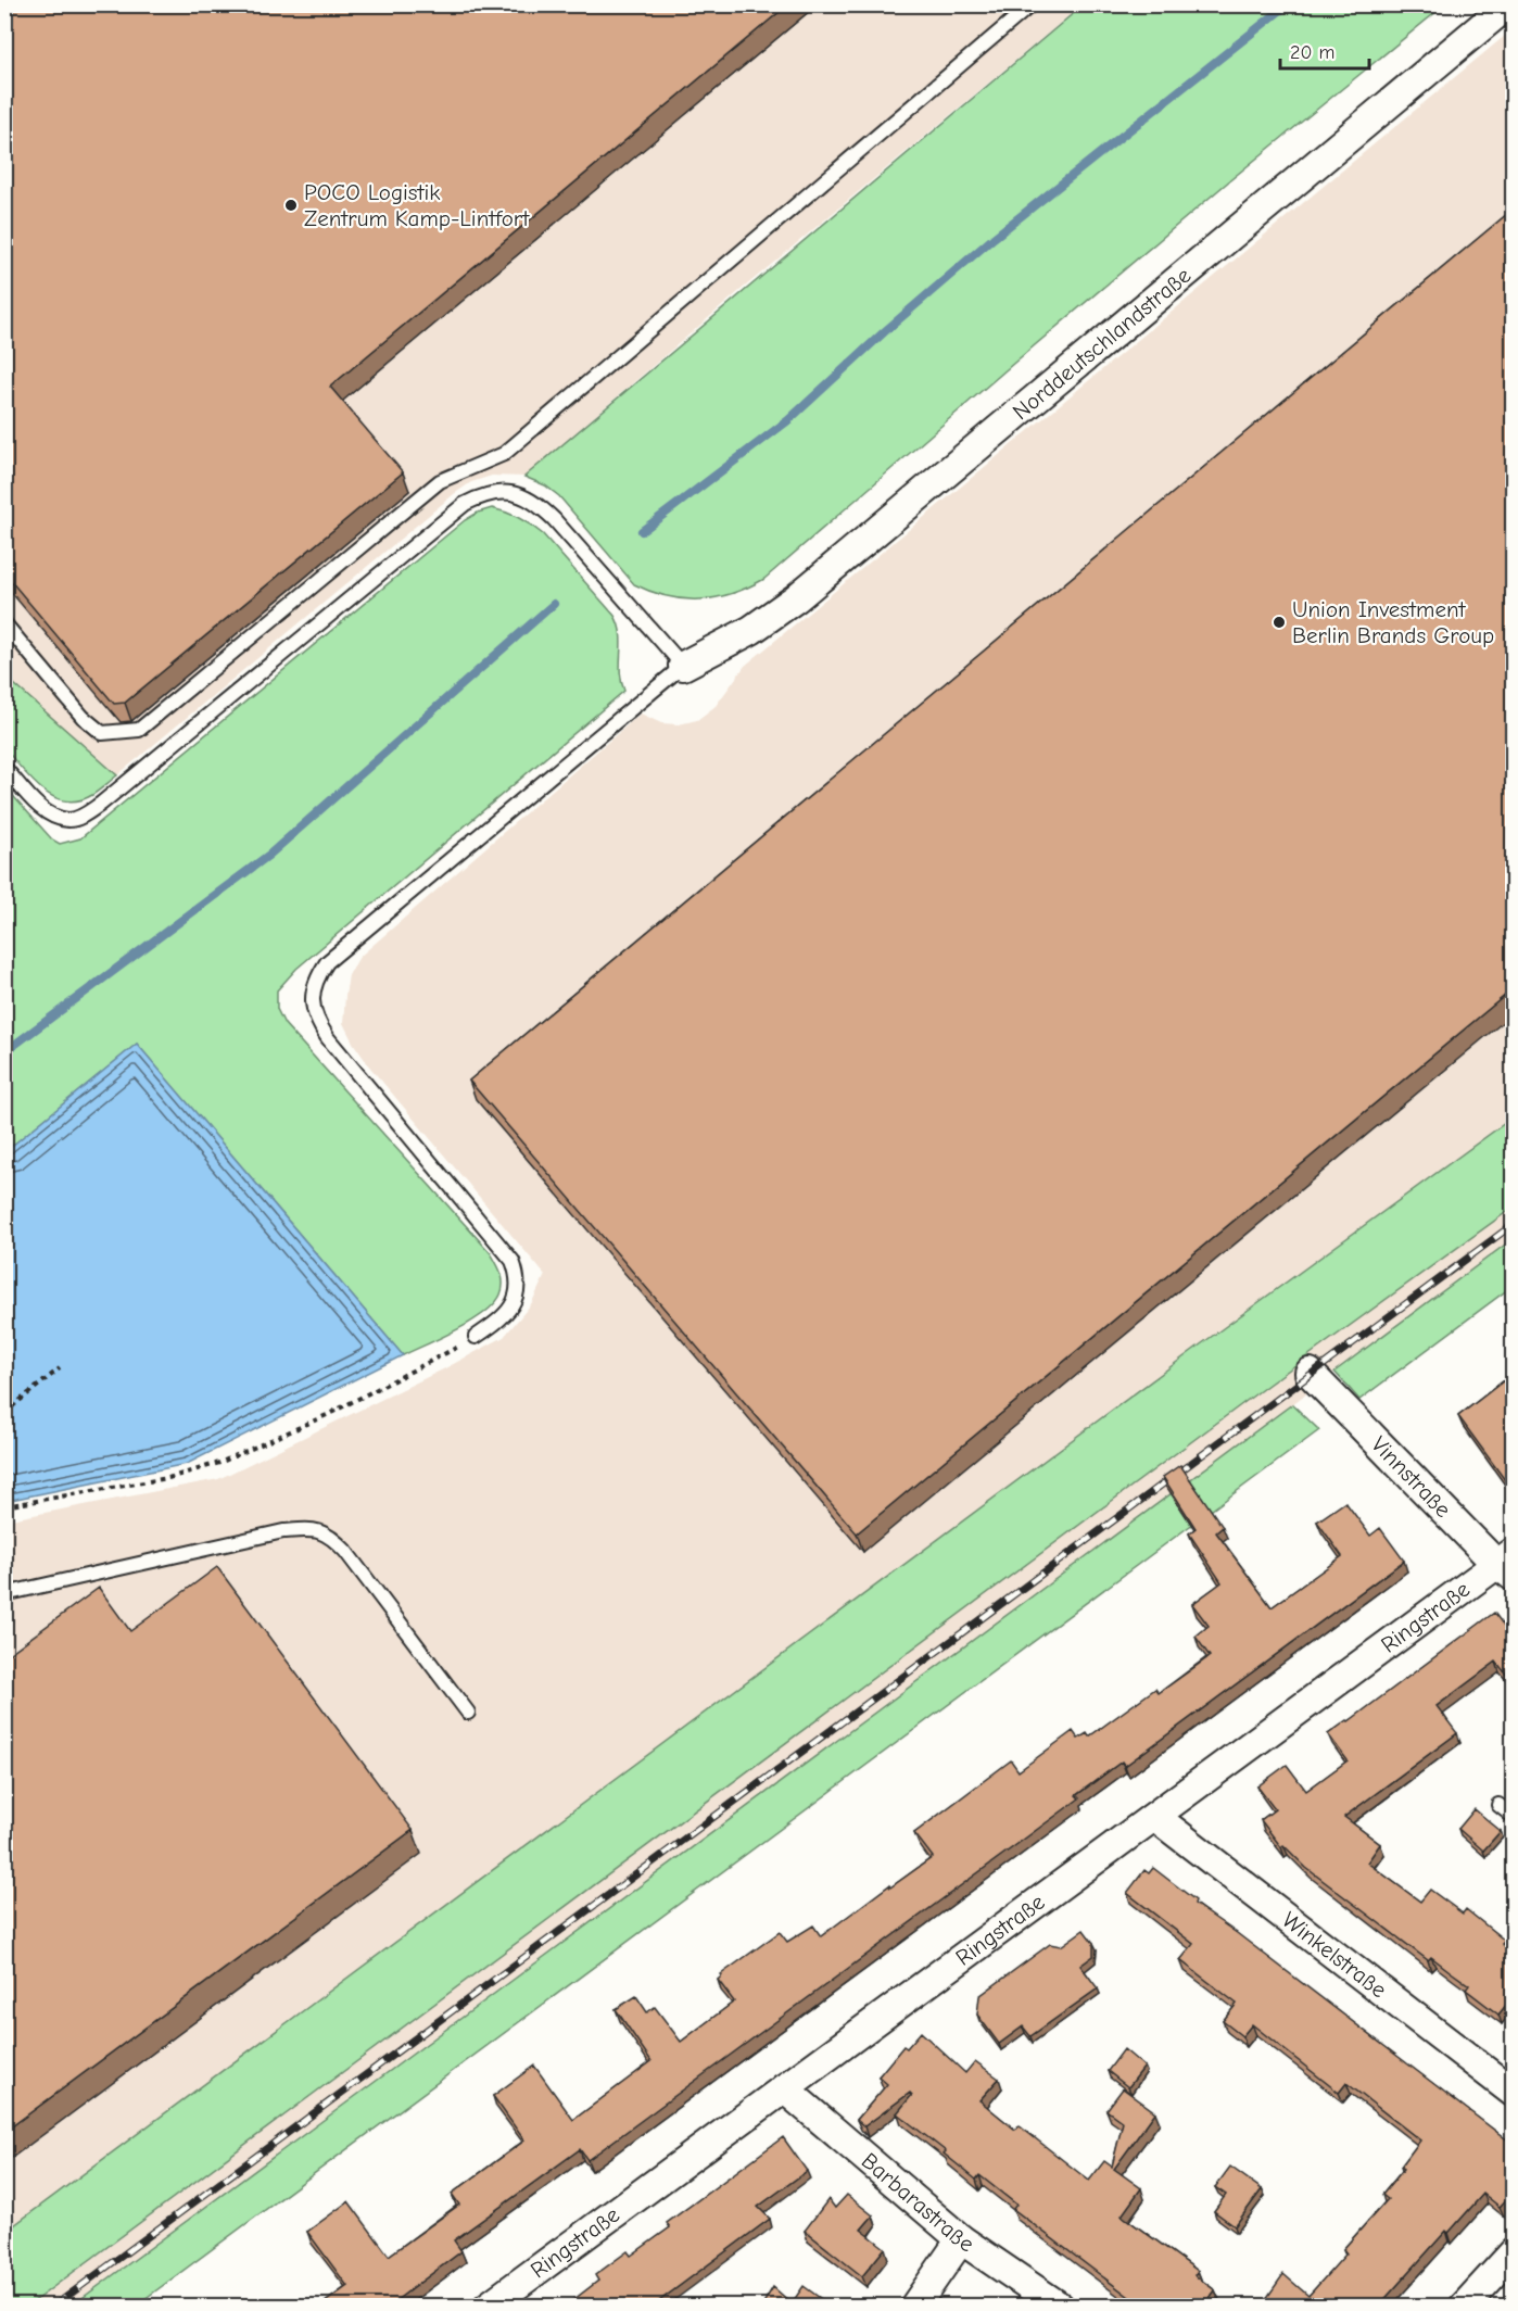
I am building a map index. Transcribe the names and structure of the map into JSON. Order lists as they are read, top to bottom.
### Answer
{
  "streets": {
    "street": [
      "Norddeutschlandstraße",
      "Vinnstraße",
      "Ringstraße",
      "Winkelstraße",
      "Barbarastraße"
    ]
  },
  "crossings": [
    ["Vinnstraße", "Ringstraße"],
    ["Ringstraße", "Winkelstraße"],
    ["Ringstraße", "Barbarastraße"]
  ],
  "places": ["POCO Logistik Zentrum Kamp-Lintfort", "Union Investment Berlin Brands Group"],
  "scale_bar": "20 m"
}
